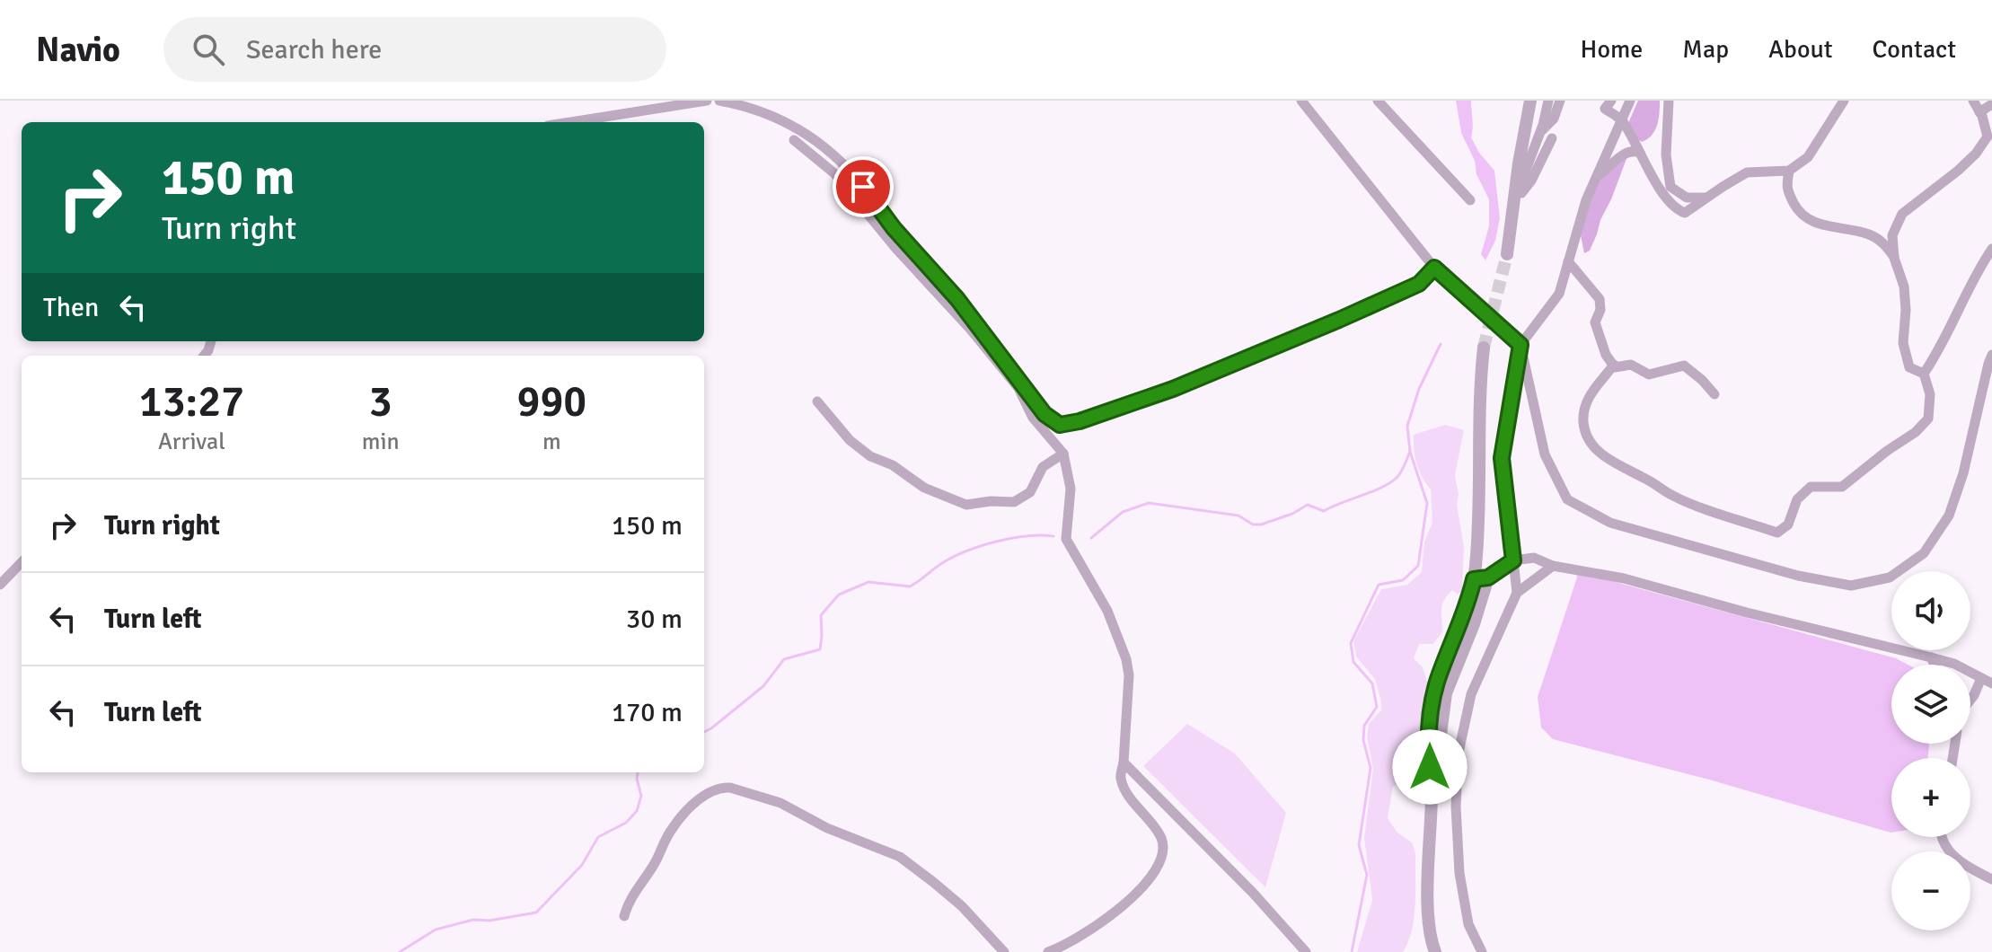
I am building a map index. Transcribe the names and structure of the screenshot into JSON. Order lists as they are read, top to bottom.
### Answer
{
  "page": {
    "header": "Navio",
    "search": "Search here",
    "nav": [
      "Home",
      "Map",
      "About",
      "Contact"
    ],
    "turn": ["150 m", "Turn right"],
    "then": "Then",
    "eta": [
      "13:27",
      "Arrival",
      "3",
      "min",
      "990",
      "m"
    ],
    "list": [
      {
        "name": "Turn right",
        "value": "150 m"
      },
      {
        "name": "Turn left",
        "value": "30 m"
      },
      {
        "name": "Turn left",
        "value": "170 m"
      }
    ],
    "map_buttons": ["+", "−"]
  }
}
